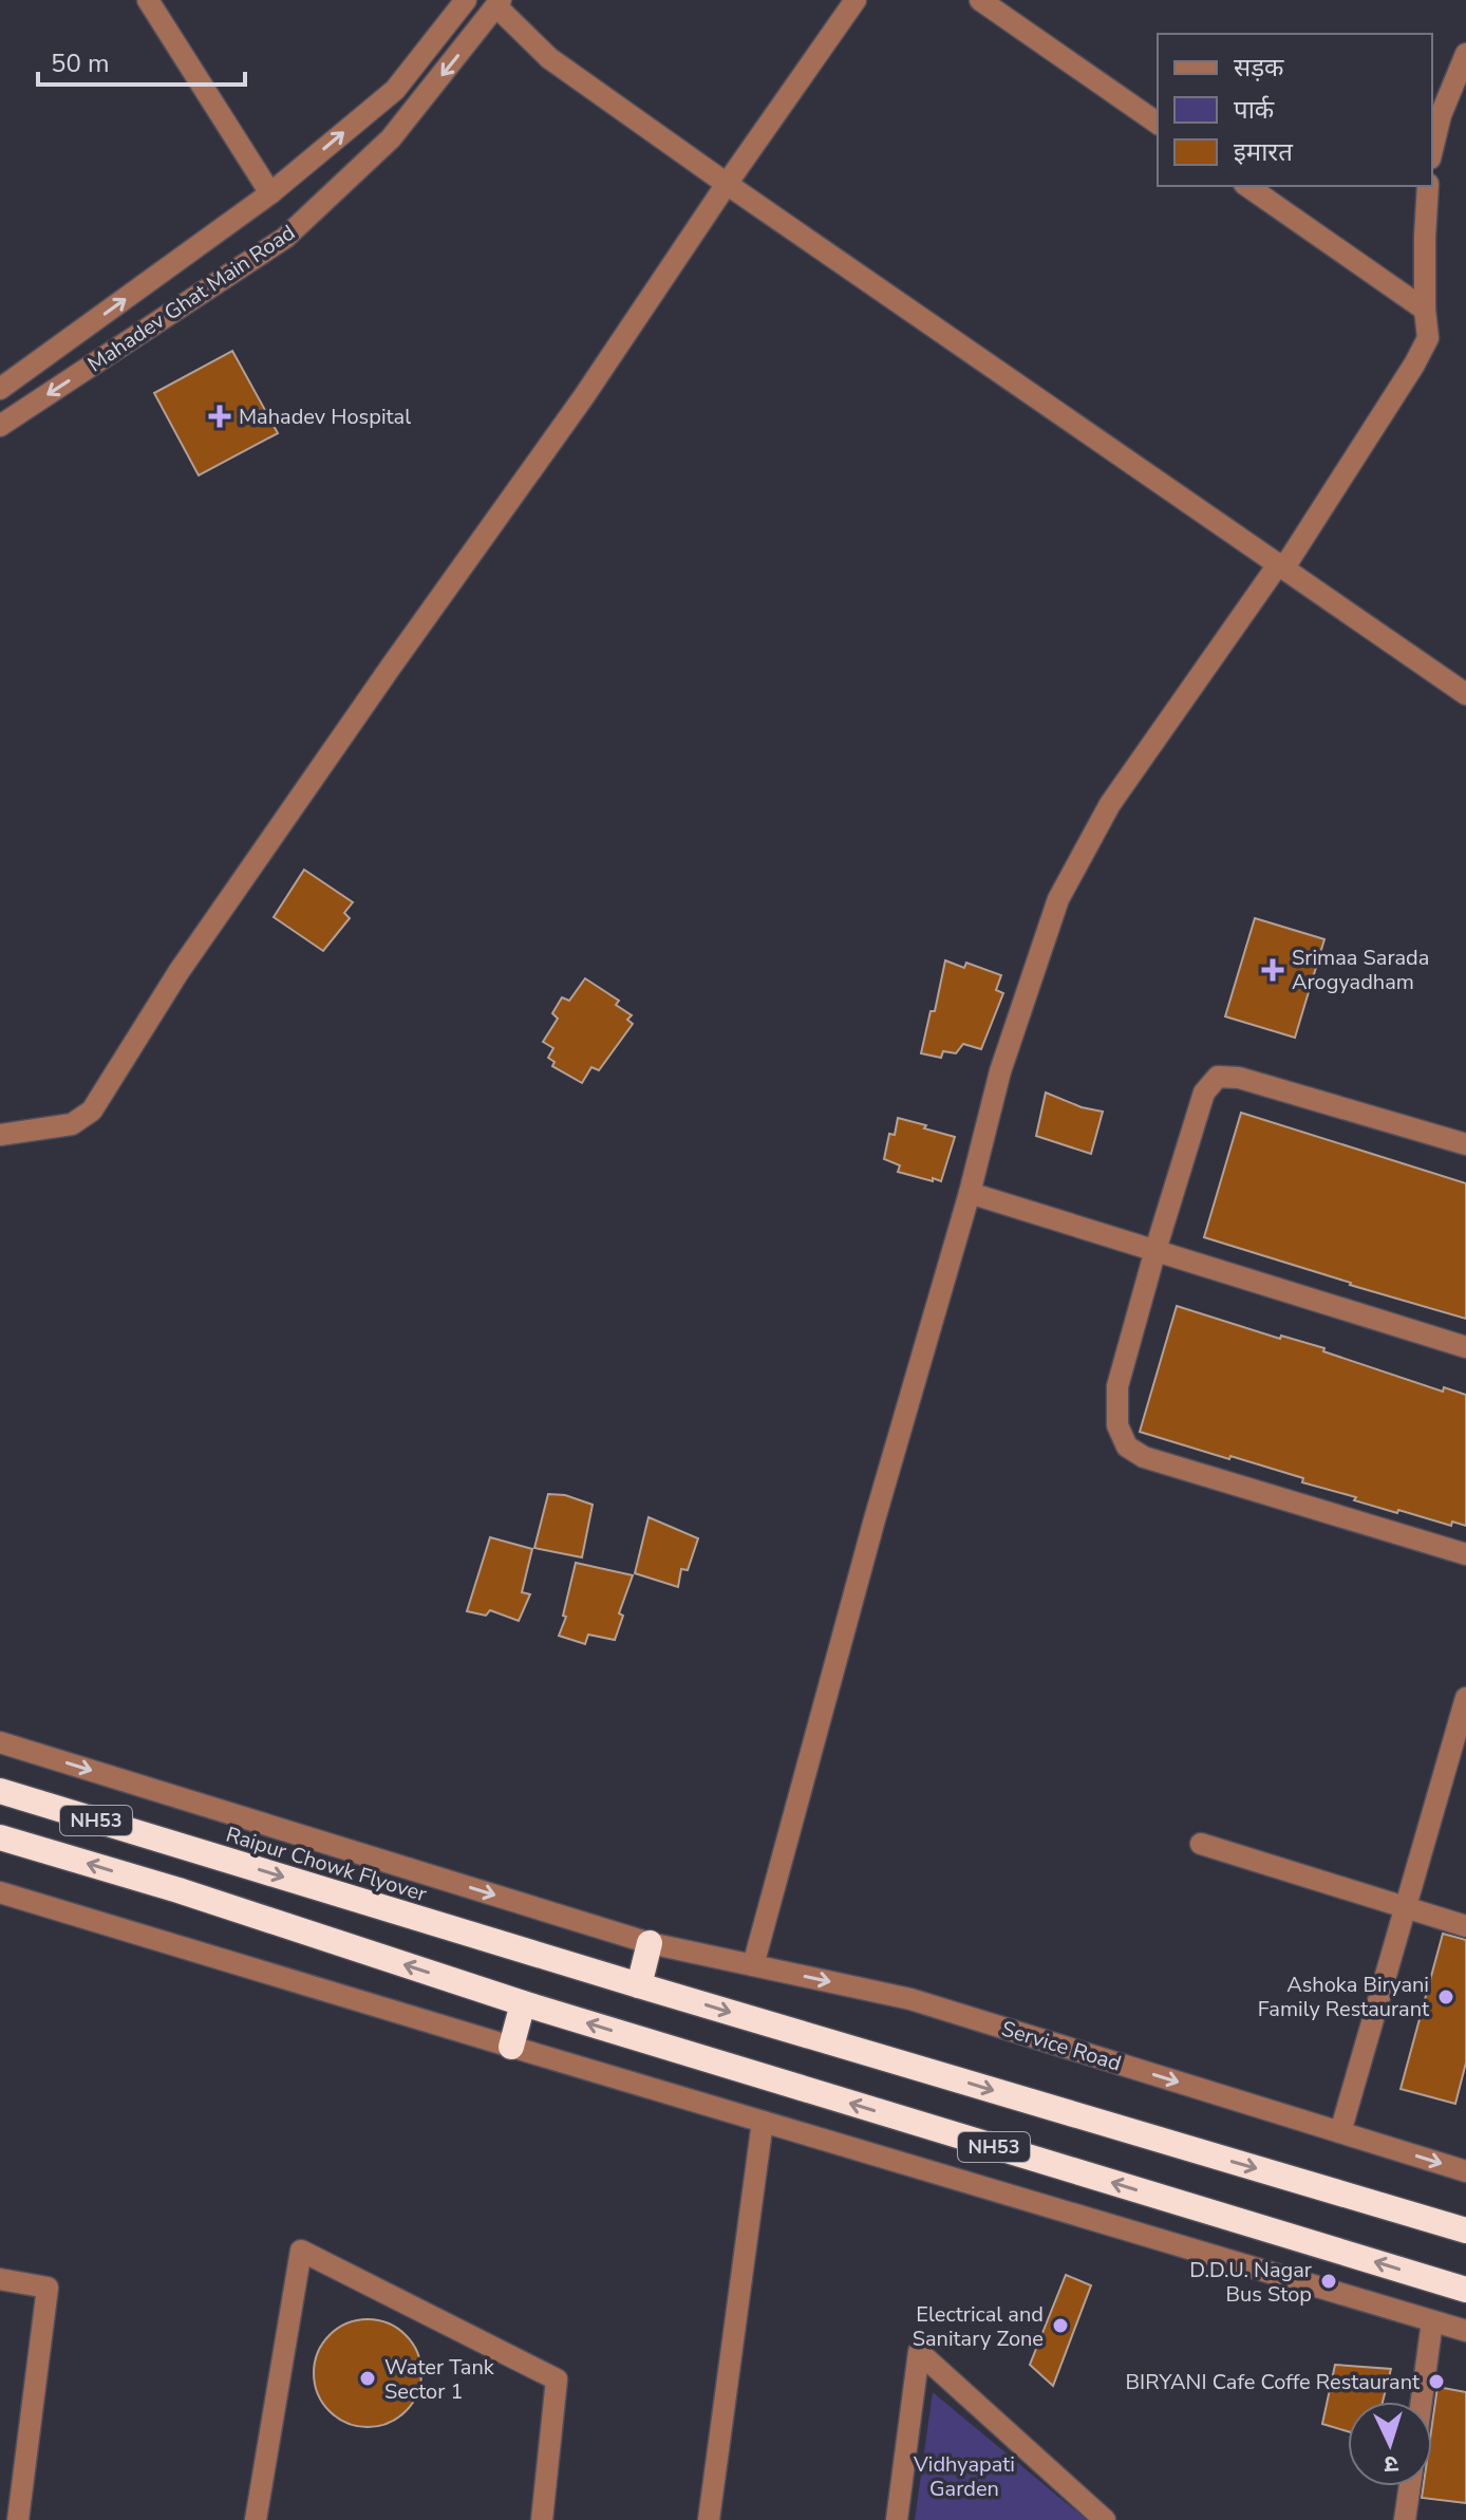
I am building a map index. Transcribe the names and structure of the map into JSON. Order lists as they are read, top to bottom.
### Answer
{
  "streets": {
    "highway": ["NH53", "Raipur Chowk Flyover"],
    "street": ["Mahadev Ghat Main Road", "Service Road"]
  },
  "crossings": [
    ["NH53", "Raipur Chowk Flyover"]
  ],
  "parks": ["Vidhyapati Garden"],
  "places": {
    "health": ["Mahadev Hospital", "Srimaa Sarada Arogyadham"],
    "other": [
      "Ashoka Biryani Family Restaurant",
      "D.D.U. Nagar Bus Stop",
      "Electrical and Sanitary Zone",
      "Water Tank Sector 1",
      "BIRYANI Cafe Coffe Restaurant"
    ]
  },
  "legend": ["सड़क", "पार्क", "इमारत"],
  "scale_bar": "50 m",
  "north": "bottom"
}
